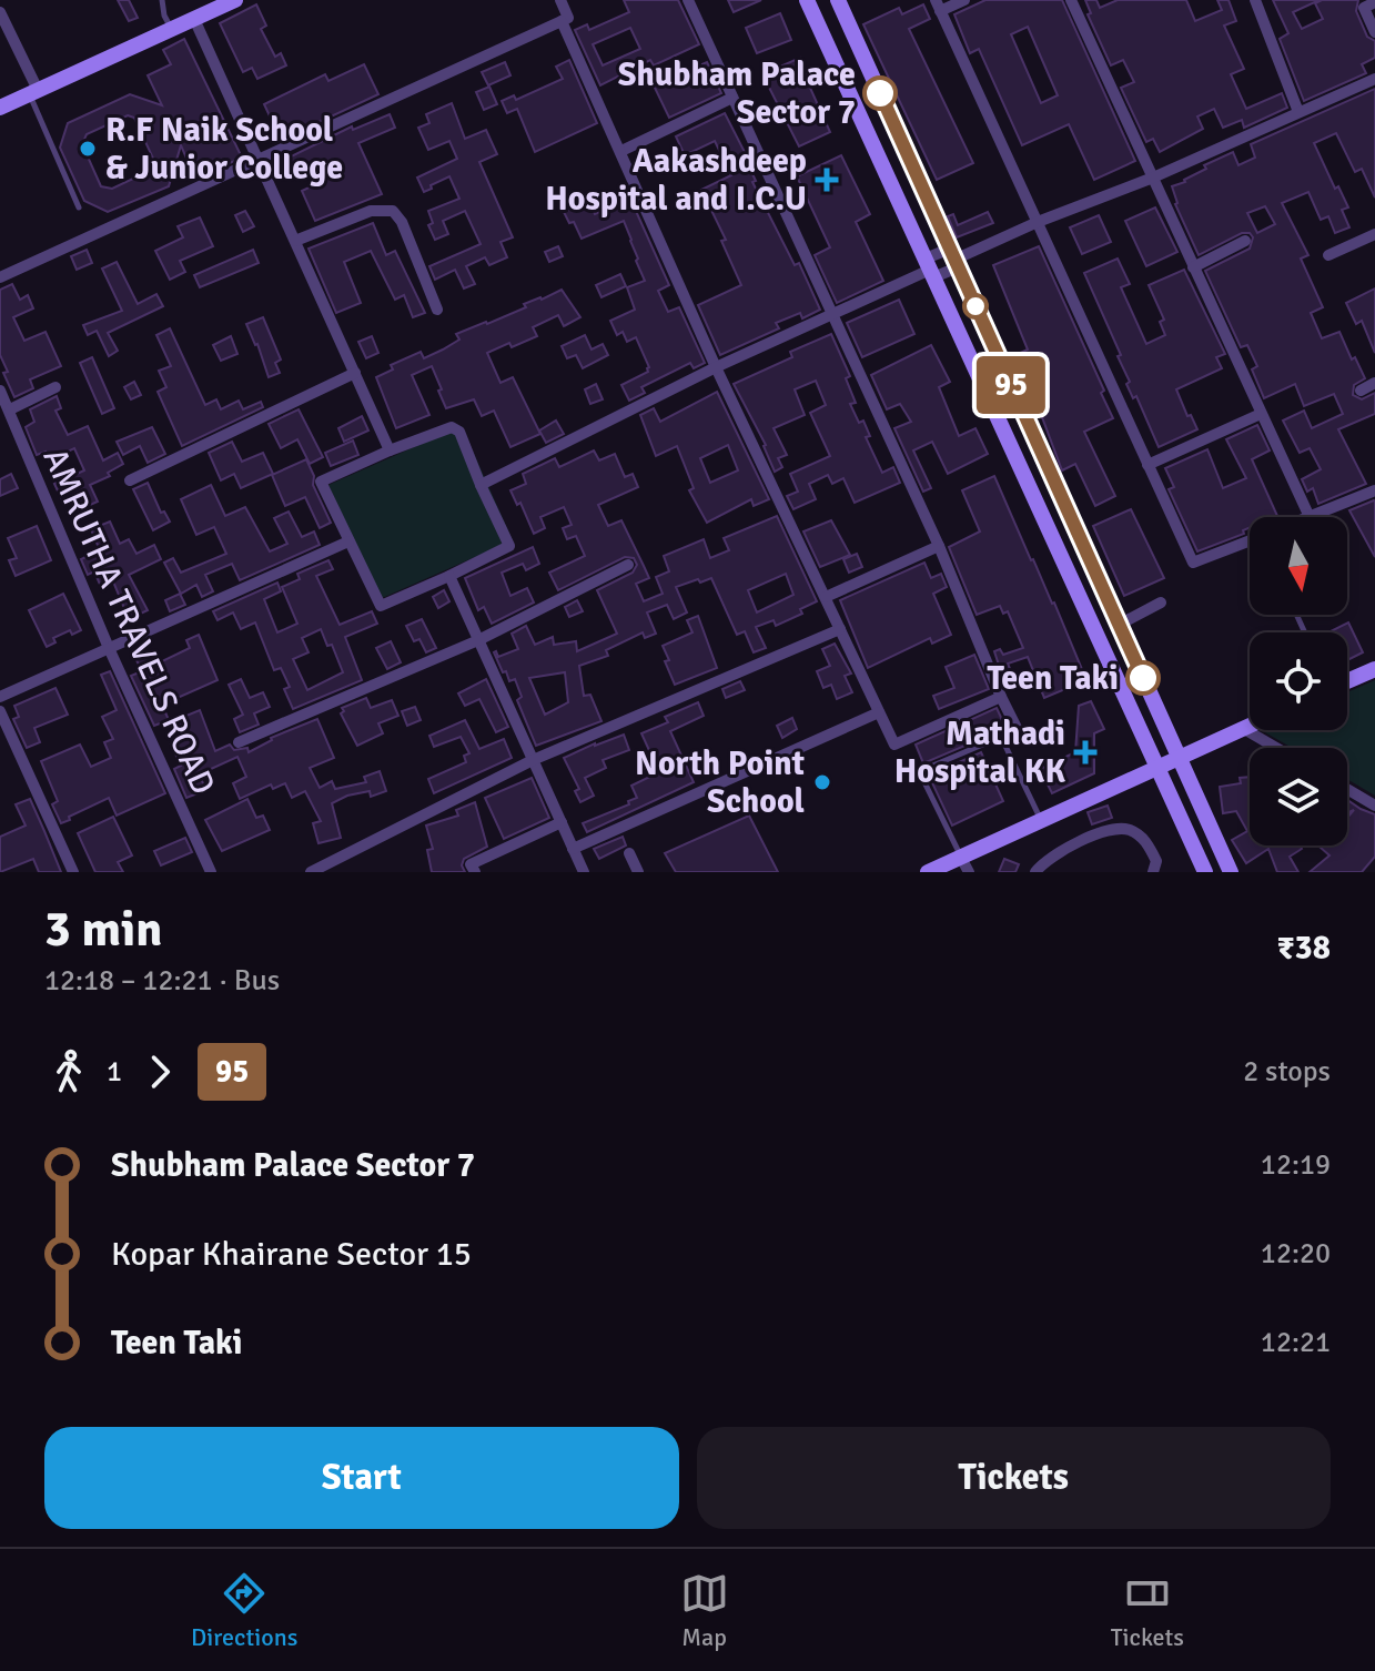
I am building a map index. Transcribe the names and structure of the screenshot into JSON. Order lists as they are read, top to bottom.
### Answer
{
  "streets": {
    "street": ["AMRUTHA TRAVELS ROAD"]
  },
  "places": {
    "other": [
      "Shubham Palace Sector 7",
      "R.F Naik School & Junior College",
      "Teen Taki",
      "North Point School"
    ],
    "health": ["Aakashdeep Hospital and I.C.U", "Mathadi Hospital KK"]
  },
  "lines": ["bus line 95"],
  "north": "bottom",
  "page": {
    "on_map": "95",
    "heading": ["3 min", "12:18 – 12:21 · Bus", "₹38"],
    "legs": ["1", "95", "2 stops"],
    "list": [
      {
        "name": "Shubham Palace Sector 7",
        "value": "12:19"
      },
      {
        "name": "Kopar Khairane Sector 15",
        "value": "12:20"
      },
      {
        "name": "Teen Taki",
        "value": "12:21"
      }
    ],
    "buttons": ["Start", "Tickets"],
    "tabs": ["Directions", "Map", "Tickets"]
  }
}
